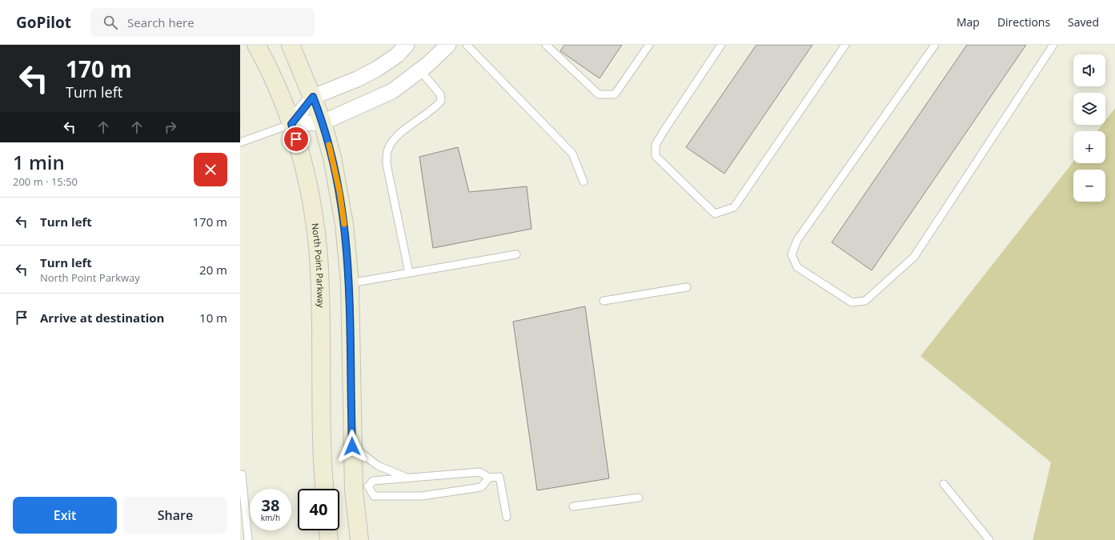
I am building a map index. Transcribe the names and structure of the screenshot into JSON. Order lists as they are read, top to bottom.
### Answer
{
  "streets": {
    "street": ["North Point Parkway"]
  },
  "page": {
    "header": "GoPilot",
    "search": "Search here",
    "nav": ["Map", "Directions", "Saved"],
    "turn": ["170 m", "Turn left"],
    "map_buttons": ["+", "−"],
    "heading": ["1 min", "200 m · 15:50"],
    "list": [
      {
        "name": "Turn left",
        "value": "170 m"
      },
      {
        "name": "Turn left",
        "note": "North Point Parkway",
        "value": "20 m"
      },
      {
        "name": "Arrive at destination",
        "value": "10 m"
      }
    ],
    "speed": "38 km/h",
    "limit": "40",
    "buttons": ["Exit", "Share"]
  }
}
